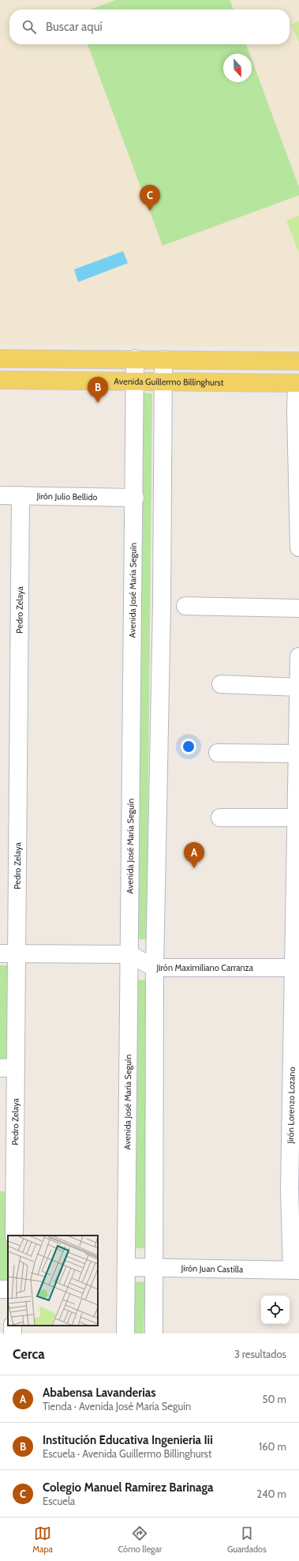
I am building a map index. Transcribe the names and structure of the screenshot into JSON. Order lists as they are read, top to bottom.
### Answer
{
  "streets": {
    "main road": ["Avenida Guillermo Billinghurst"],
    "street": [
      "Jirón Julio Bellido",
      "Avenida José María Seguín",
      "Pedro Zelaya",
      "Jirón Maximiliano Carranza",
      "Jirón Lorenzo Lozano",
      "Jirón Juan Castilla"
    ]
  },
  "crossings": [
    ["Avenida Guillermo Billinghurst", "Avenida José María Seguín"],
    ["Jirón Julio Bellido", "Avenida José María Seguín"],
    ["Jirón Julio Bellido", "Pedro Zelaya"],
    ["Avenida José María Seguín", "Jirón Maximiliano Carranza"],
    ["Avenida José María Seguín", "Jirón Juan Castilla"],
    ["Pedro Zelaya", "Jirón Maximiliano Carranza"],
    ["Jirón Maximiliano Carranza", "Jirón Lorenzo Lozano"],
    ["Jirón Lorenzo Lozano", "Jirón Juan Castilla"]
  ],
  "north": "bottom",
  "page": {
    "search": "Buscar aquí",
    "pins": ["C", "B", "A"],
    "heading": ["Cerca", "3 resultados"],
    "list": [
      {
        "mark": "A",
        "name": "Ababensa Lavanderias",
        "note": "Tienda · Avenida José María Seguín",
        "value": "50 m"
      },
      {
        "mark": "B",
        "name": "Institución Educativa Ingenieria Iii",
        "note": "Escuela · Avenida Guillermo Billinghurst",
        "value": "160 m"
      },
      {
        "mark": "C",
        "name": "Colegio Manuel Ramirez Barinaga",
        "note": "Escuela",
        "value": "240 m"
      }
    ],
    "nav": ["Mapa", "Cómo llegar", "Guardados"]
  }
}
